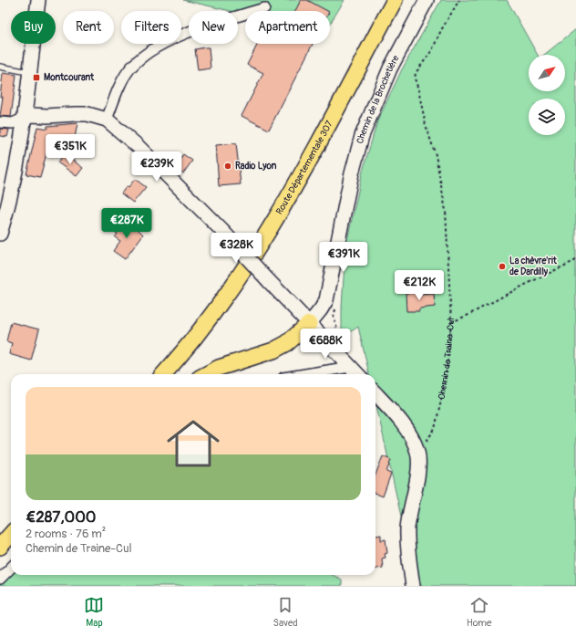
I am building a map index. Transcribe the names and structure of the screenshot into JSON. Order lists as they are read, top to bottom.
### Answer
{
  "streets": {
    "main road": ["Route Départementale 307"],
    "street": ["Chemin de la Brochetière"],
    "path": ["Chemin de Traine-Cul"]
  },
  "places": {
    "transit": ["Montcourant"],
    "other": ["Radio Lyon", "La chèvre'rit de Dardilly"]
  },
  "north": "top right",
  "page": {
    "chip": [
      "Buy",
      "Rent",
      "Filters",
      "New",
      "Apartment"
    ],
    "price": [
      "€351K",
      "€239K",
      "€287K",
      "€328K",
      "€391K",
      "€212K",
      "€688K"
    ],
    "list": [
      {
        "name": "€287,000",
        "note": "2 rooms · 76 m² · Chemin de Traine-Cul"
      }
    ],
    "tabs": ["Map", "Saved", "Home"]
  }
}
